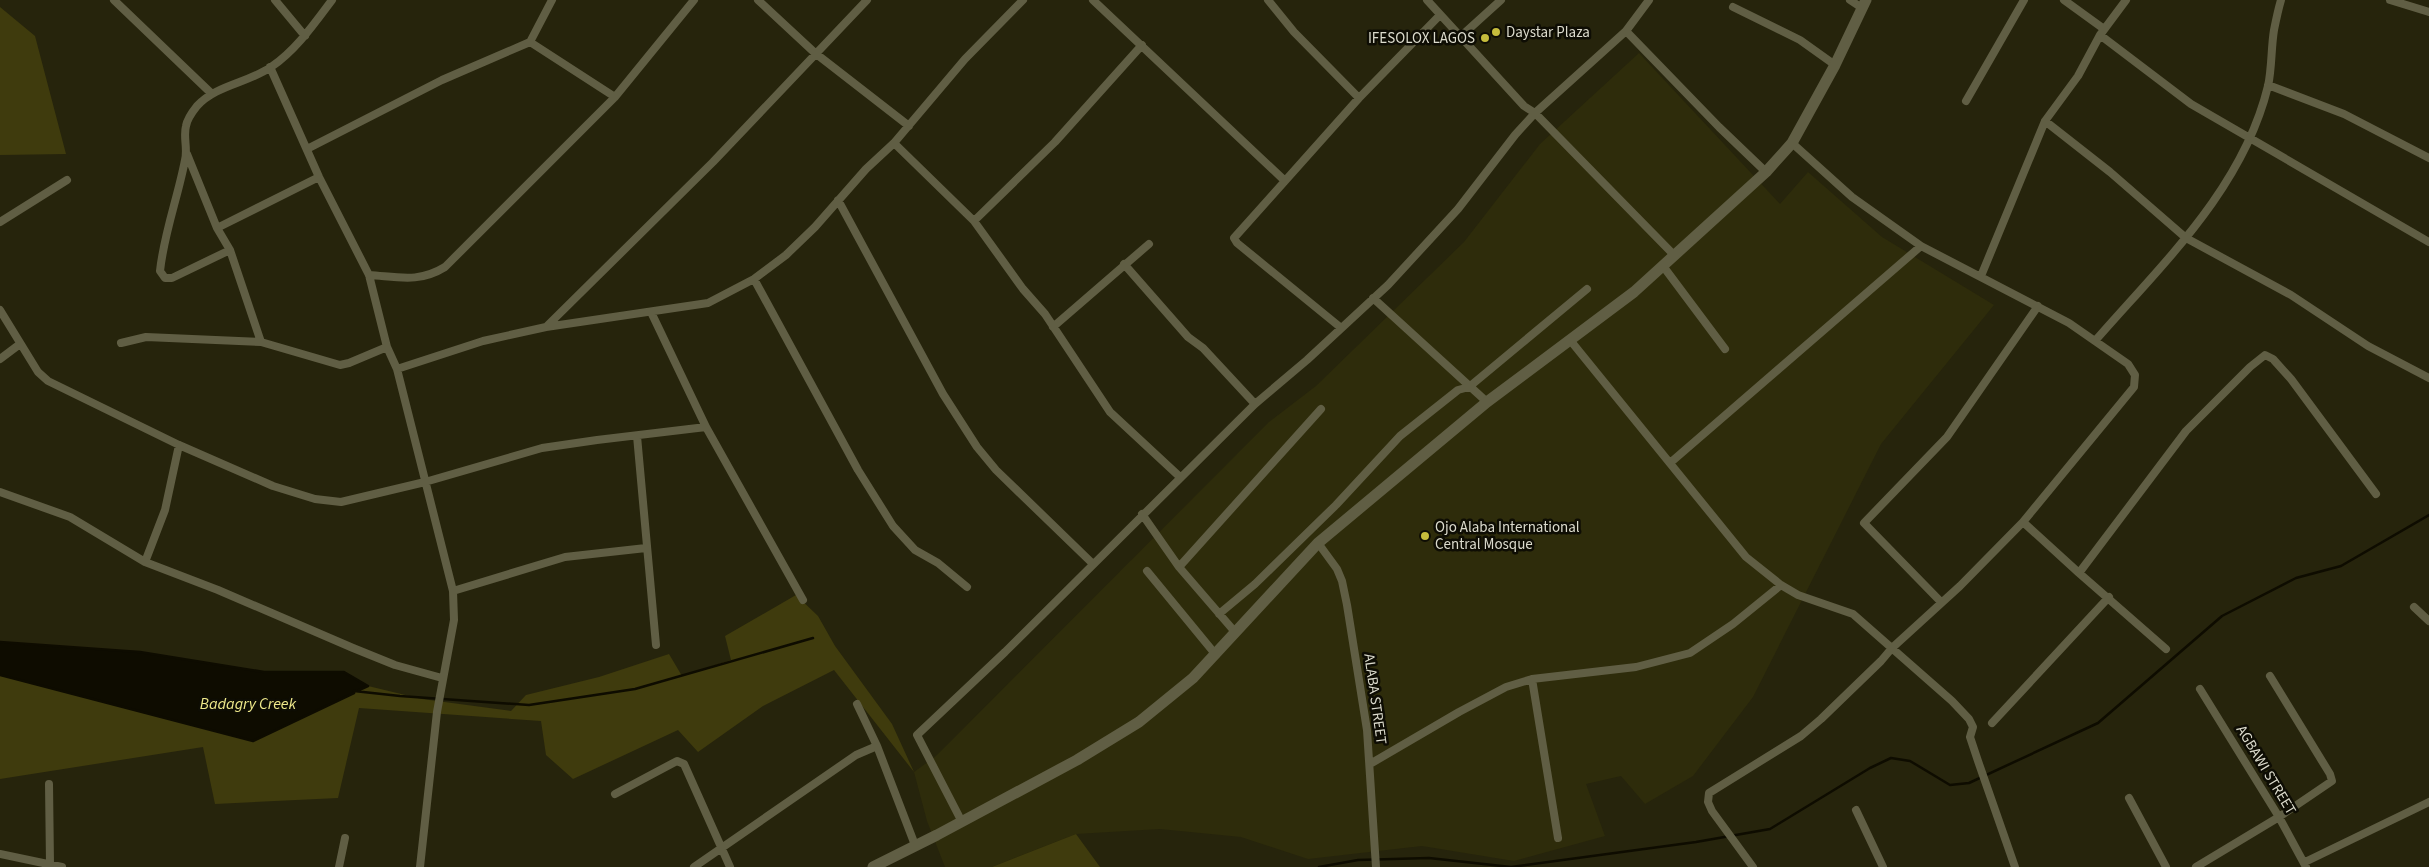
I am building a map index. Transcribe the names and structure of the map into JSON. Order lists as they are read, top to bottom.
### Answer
{
  "streets": {
    "street": ["ALABA STREET", "AGBAWI STREET"]
  },
  "water": ["Badagry Creek"],
  "places": ["Daystar Plaza", "IFESOLOX LAGOS", "Ojo Alaba International Central Mosque"]
}
